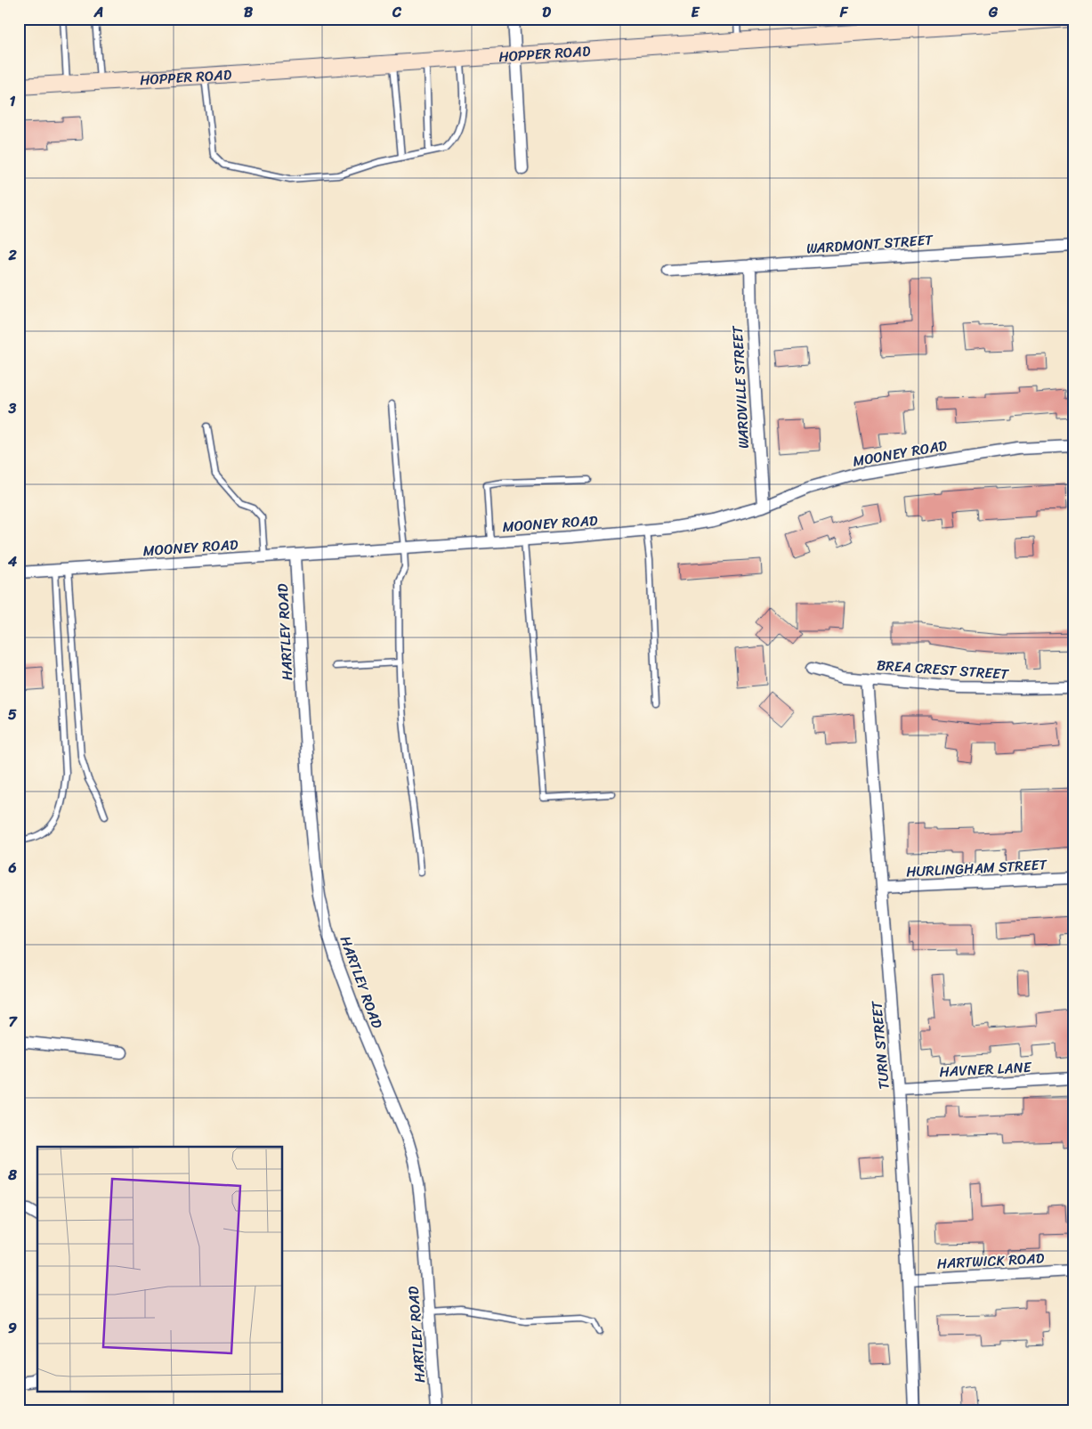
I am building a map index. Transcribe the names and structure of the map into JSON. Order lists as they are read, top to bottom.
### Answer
{
  "streets": {
    "main road": ["HOPPER ROAD"],
    "street": [
      "WARDMONT STREET",
      "WARDVILLE STREET",
      "MOONEY ROAD",
      "HARTLEY ROAD",
      "BREA CREST STREET",
      "HURLINGHAM STREET",
      "TURN STREET",
      "HAVNER LANE",
      "HARTWICK ROAD"
    ]
  },
  "crossings": [
    ["WARDMONT STREET", "WARDVILLE STREET"],
    ["WARDVILLE STREET", "MOONEY ROAD"],
    ["MOONEY ROAD", "HARTLEY ROAD"],
    ["BREA CREST STREET", "TURN STREET"],
    ["HURLINGHAM STREET", "TURN STREET"],
    ["TURN STREET", "HAVNER LANE"],
    ["TURN STREET", "HARTWICK ROAD"]
  ],
  "grid": {
    "columns": [
      "A",
      "B",
      "C",
      "D",
      "E",
      "F",
      "G"
    ],
    "rows": [
      "1",
      "2",
      "3",
      "4",
      "5",
      "6",
      "7",
      "8",
      "9"
    ]
  }
}
